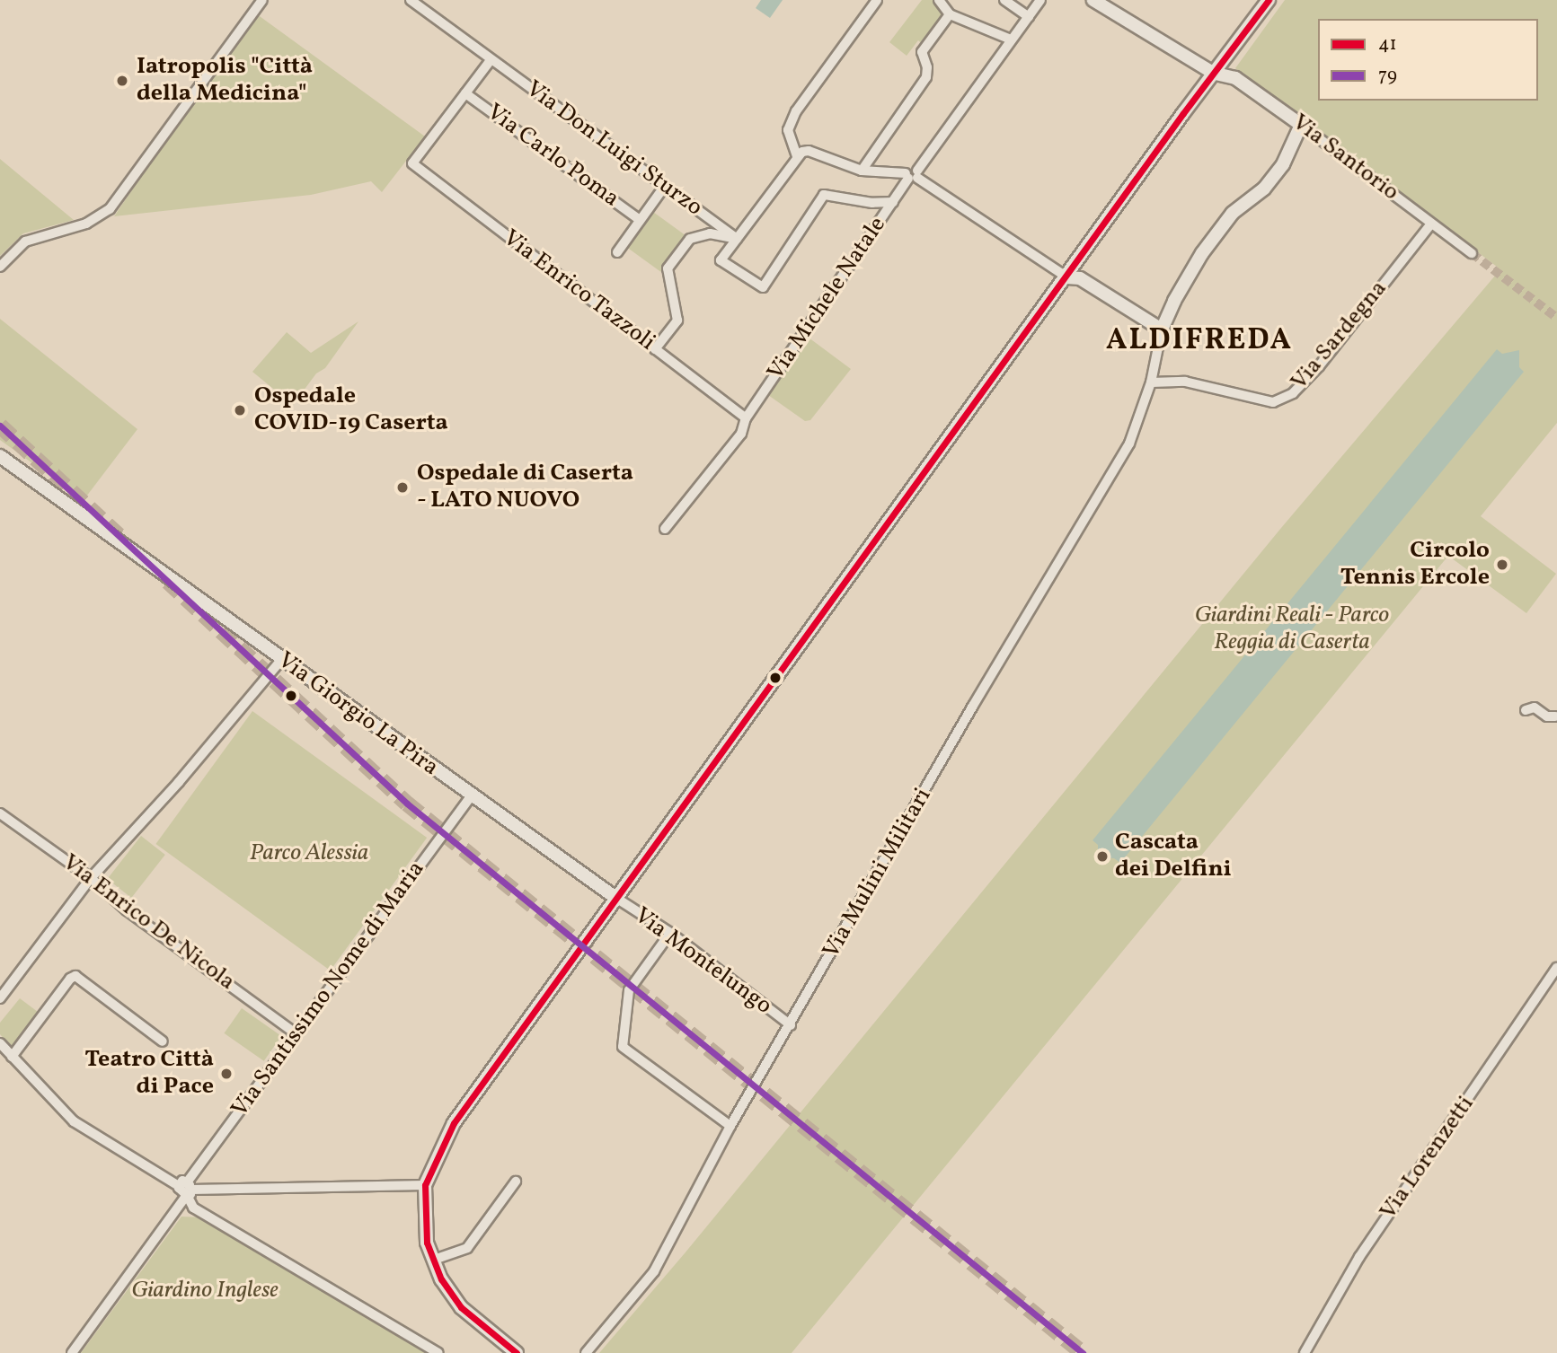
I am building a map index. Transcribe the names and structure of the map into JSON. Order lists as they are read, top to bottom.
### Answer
{
  "streets": {
    "street": [
      "Via Don Luigi Sturzo",
      "Via Carlo Poma",
      "Via Santorio",
      "Via Enrico Tazzoli",
      "Via Michele Natale",
      "Via Sardegna",
      "Via Giorgio La Pira",
      "Via Mulini Militari",
      "Via Enrico De Nicola",
      "Via Montelungo",
      "Via Santissimo Nome di Maria",
      "Via Lorenzetti"
    ]
  },
  "crossings": [
    ["Via Carlo Poma", "Via Enrico Tazzoli"],
    ["Via Santorio", "Via Sardegna"],
    ["Via Enrico Tazzoli", "Via Michele Natale"],
    ["Via Sardegna", "Via Mulini Militari"],
    ["Via Giorgio La Pira", "Via Montelungo"],
    ["Via Giorgio La Pira", "Via Santissimo Nome di Maria"],
    ["Via Mulini Militari", "Via Montelungo"],
    ["Via Enrico De Nicola", "Via Santissimo Nome di Maria"]
  ],
  "districts": ["ALDIFREDA"],
  "parks": ["Giardini Reali - Parco Reggia di Caserta", "Parco Alessia", "Giardino Inglese"],
  "places": [
    "Iatropolis \"Città della Medicina\"",
    "Ospedale COVID-19 Caserta",
    "Ospedale di Caserta - LATO NUOVO",
    "Circolo Tennis Ercole",
    "Cascata dei Delfini",
    "Teatro Città di Pace"
  ],
  "lines": ["transit line 41", "transit line 79"],
  "legend": ["41", "79"]
}
